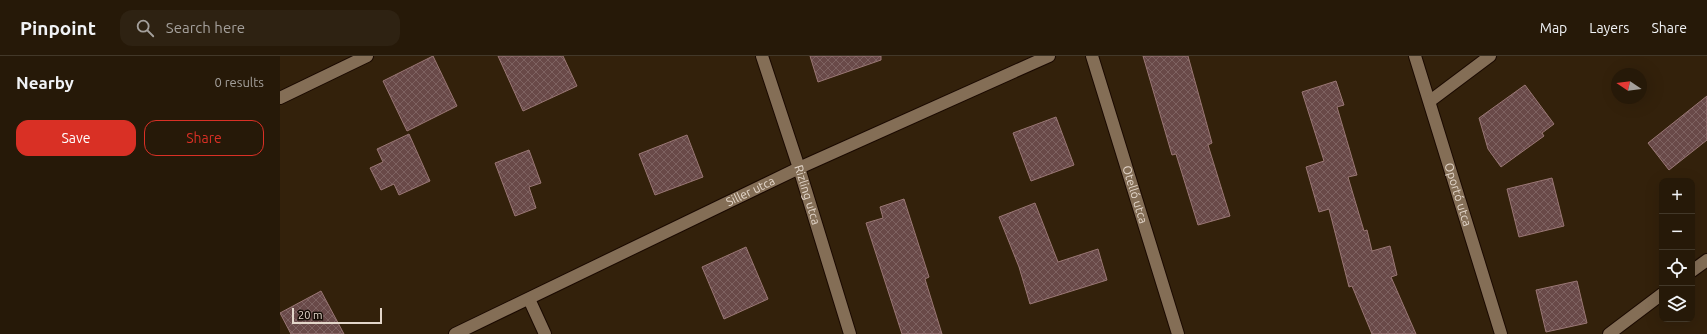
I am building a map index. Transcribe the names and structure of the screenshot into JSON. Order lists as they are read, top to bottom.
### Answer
{
  "streets": {
    "street": [
      "Siller utca",
      "Rizling utca",
      "Otelló utca",
      "Oportó utca"
    ]
  },
  "crossings": [
    ["Siller utca", "Rizling utca"]
  ],
  "scale_bar": "20 m",
  "north": "left",
  "page": {
    "header": "Pinpoint",
    "search": "Search here",
    "nav": ["Map", "Layers", "Share"],
    "heading": ["Nearby", "0 results"],
    "buttons": ["Save", "Share"],
    "map_buttons": ["+", "−"],
    "scale": "20 m"
  }
}
